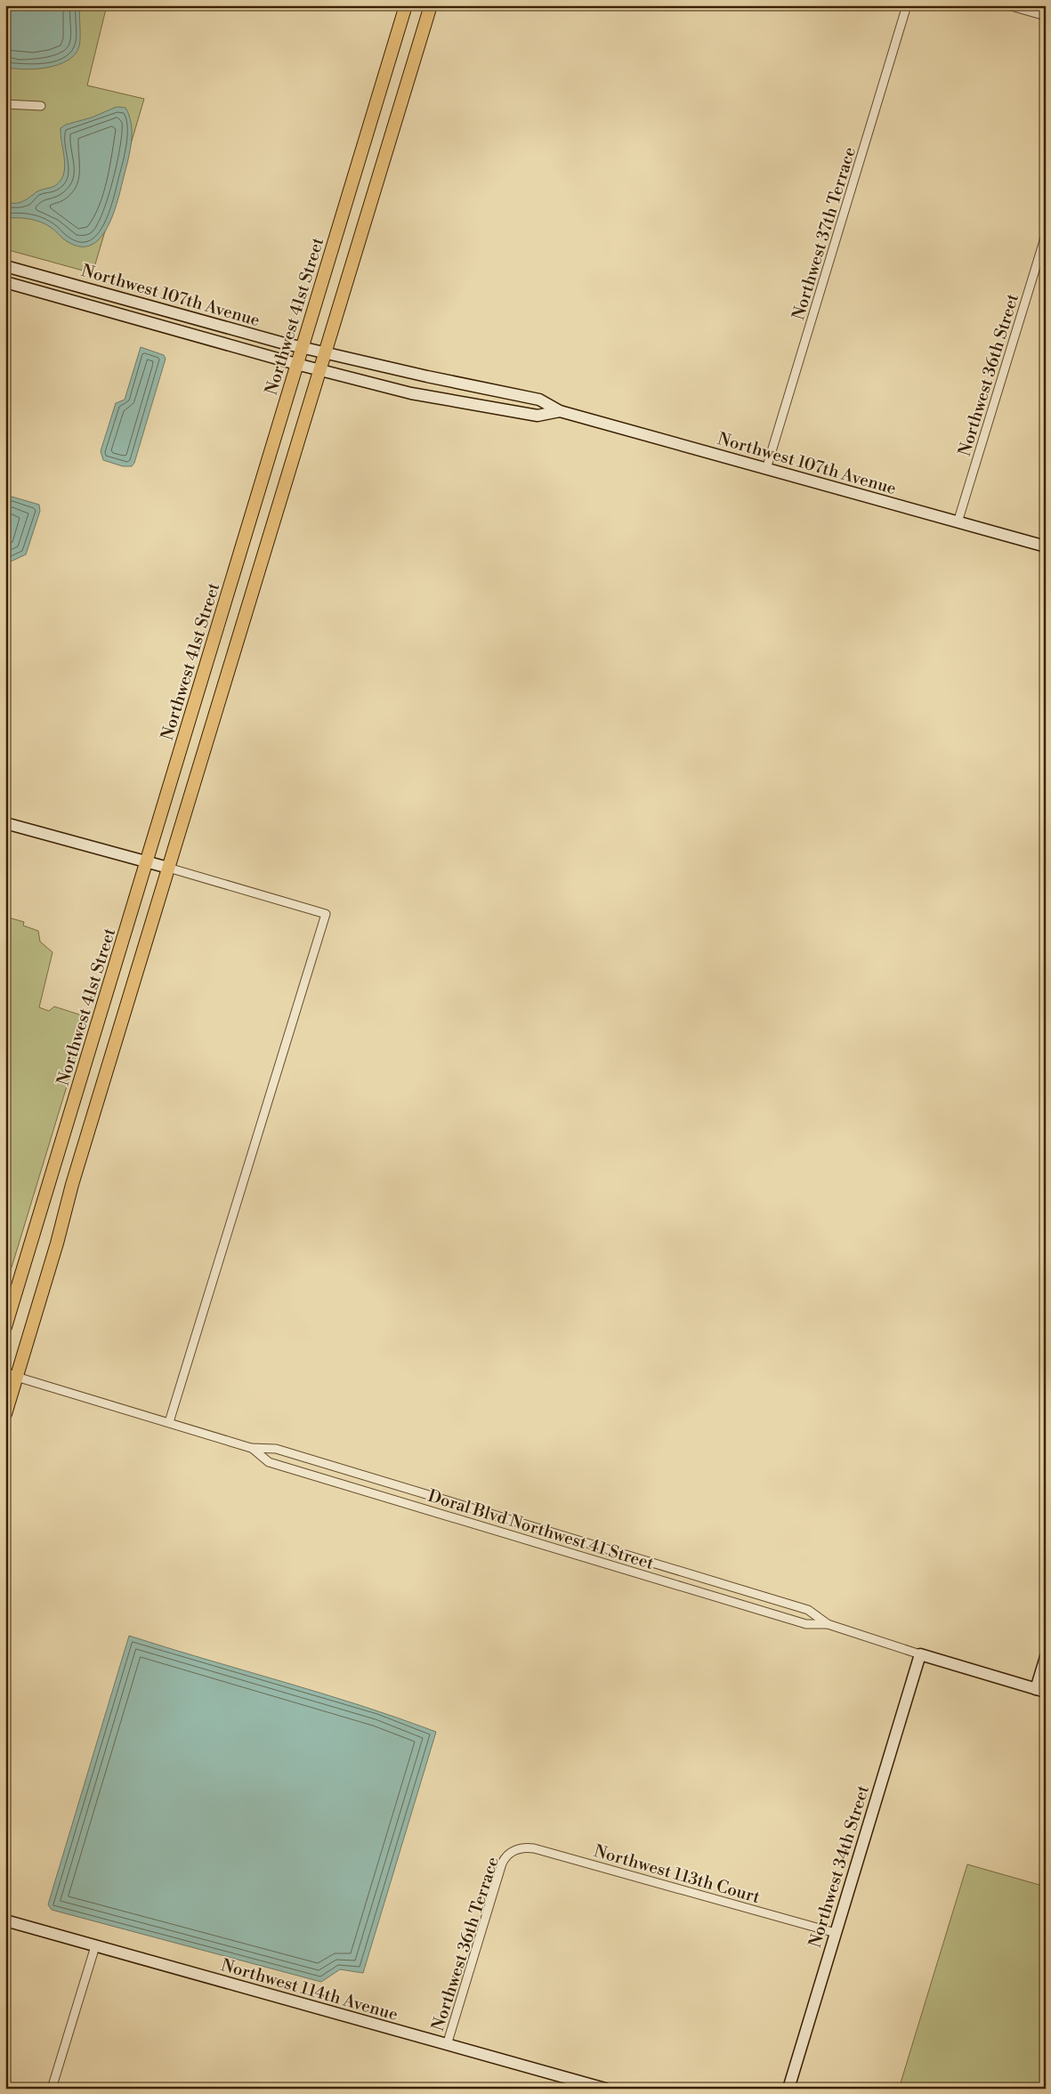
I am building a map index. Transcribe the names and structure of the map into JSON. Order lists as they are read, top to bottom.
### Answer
{
  "streets": {
    "main road": [
      "Northwest 107th Avenue",
      "Northwest 41st Street",
      "Northwest 34th Street",
      "Northwest 114th Avenue"
    ],
    "street": [
      "Northwest 37th Terrace",
      "Northwest 36th Street",
      "Doral Blvd Northwest 41 Street",
      "Northwest 113th Court",
      "Northwest 36th Terrace"
    ]
  },
  "crossings": [
    ["Northwest 37th Terrace", "Northwest 107th Avenue"],
    ["Northwest 107th Avenue", "Northwest 41st Street"],
    ["Northwest 107th Avenue", "Northwest 36th Street"],
    ["Doral Blvd Northwest 41 Street", "Northwest 34th Street"],
    ["Northwest 34th Street", "Northwest 113th Court"],
    ["Northwest 113th Court", "Northwest 36th Terrace"],
    ["Northwest 36th Terrace", "Northwest 114th Avenue"]
  ]
}
